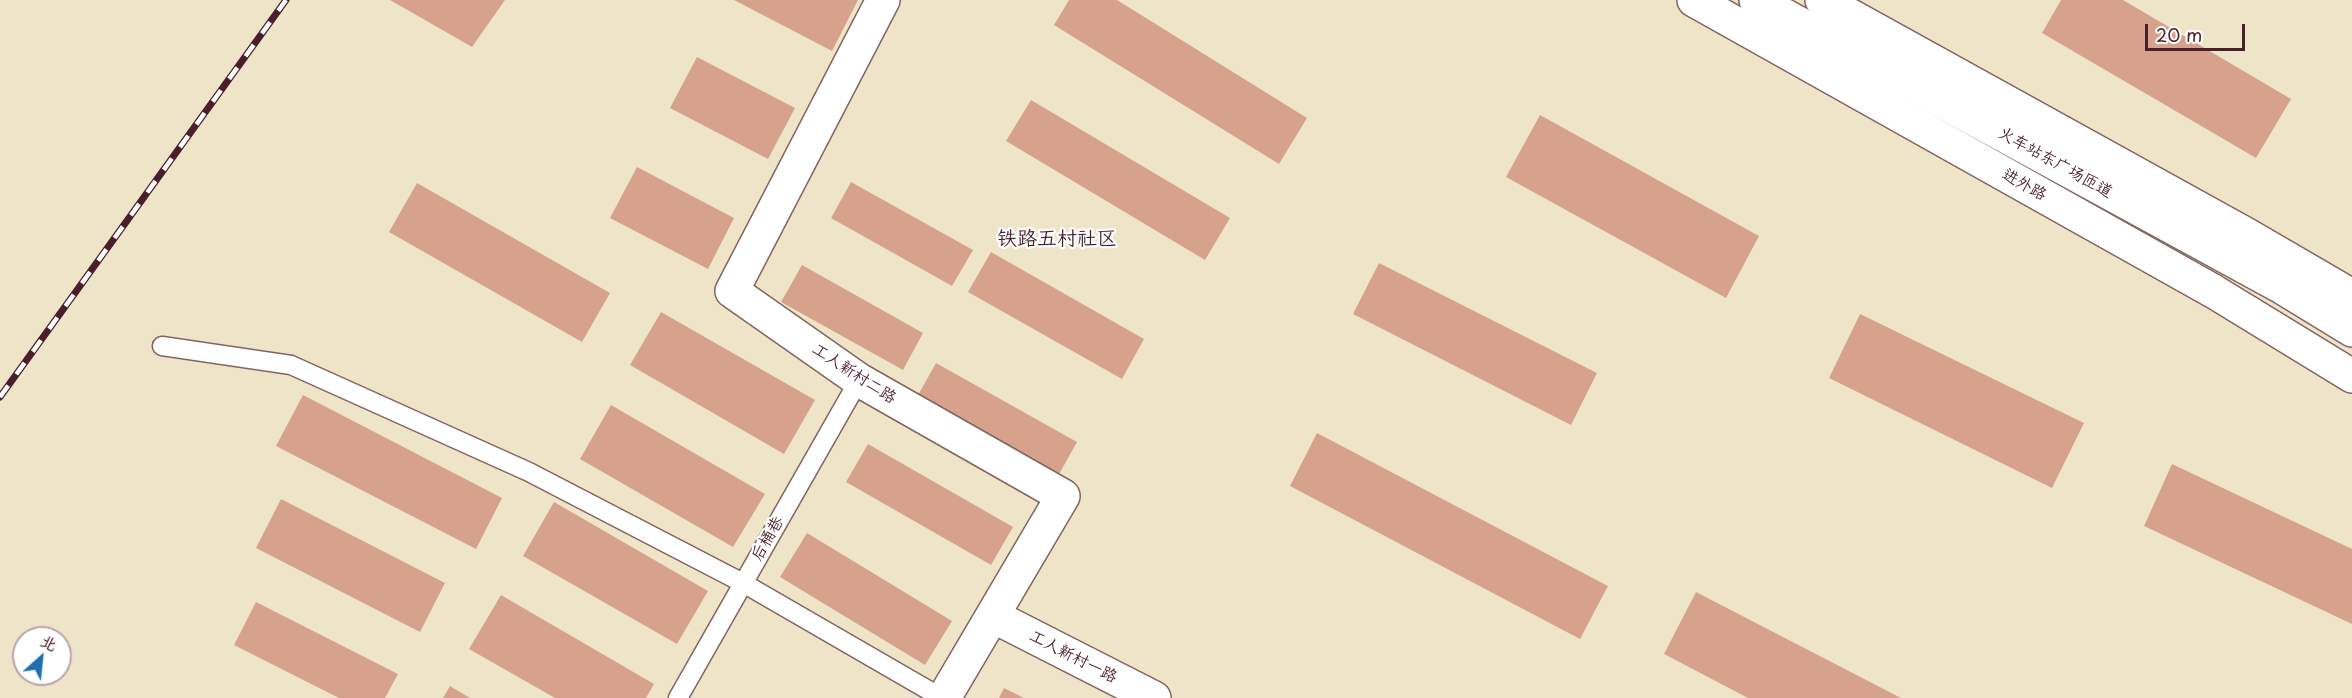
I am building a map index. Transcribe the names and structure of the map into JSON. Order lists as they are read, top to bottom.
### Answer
{
  "streets": {
    "main road": [
      "火车站东广场匝道",
      "进外路",
      "工人新村二路",
      "工人新村一路"
    ],
    "lane": ["后桶巷"]
  },
  "crossings": [
    ["工人新村二路", "后桶巷"],
    ["工人新村二路", "工人新村一路"]
  ],
  "districts": ["铁路五村社区"],
  "scale_bar": "20 m",
  "north": "top right"
}
